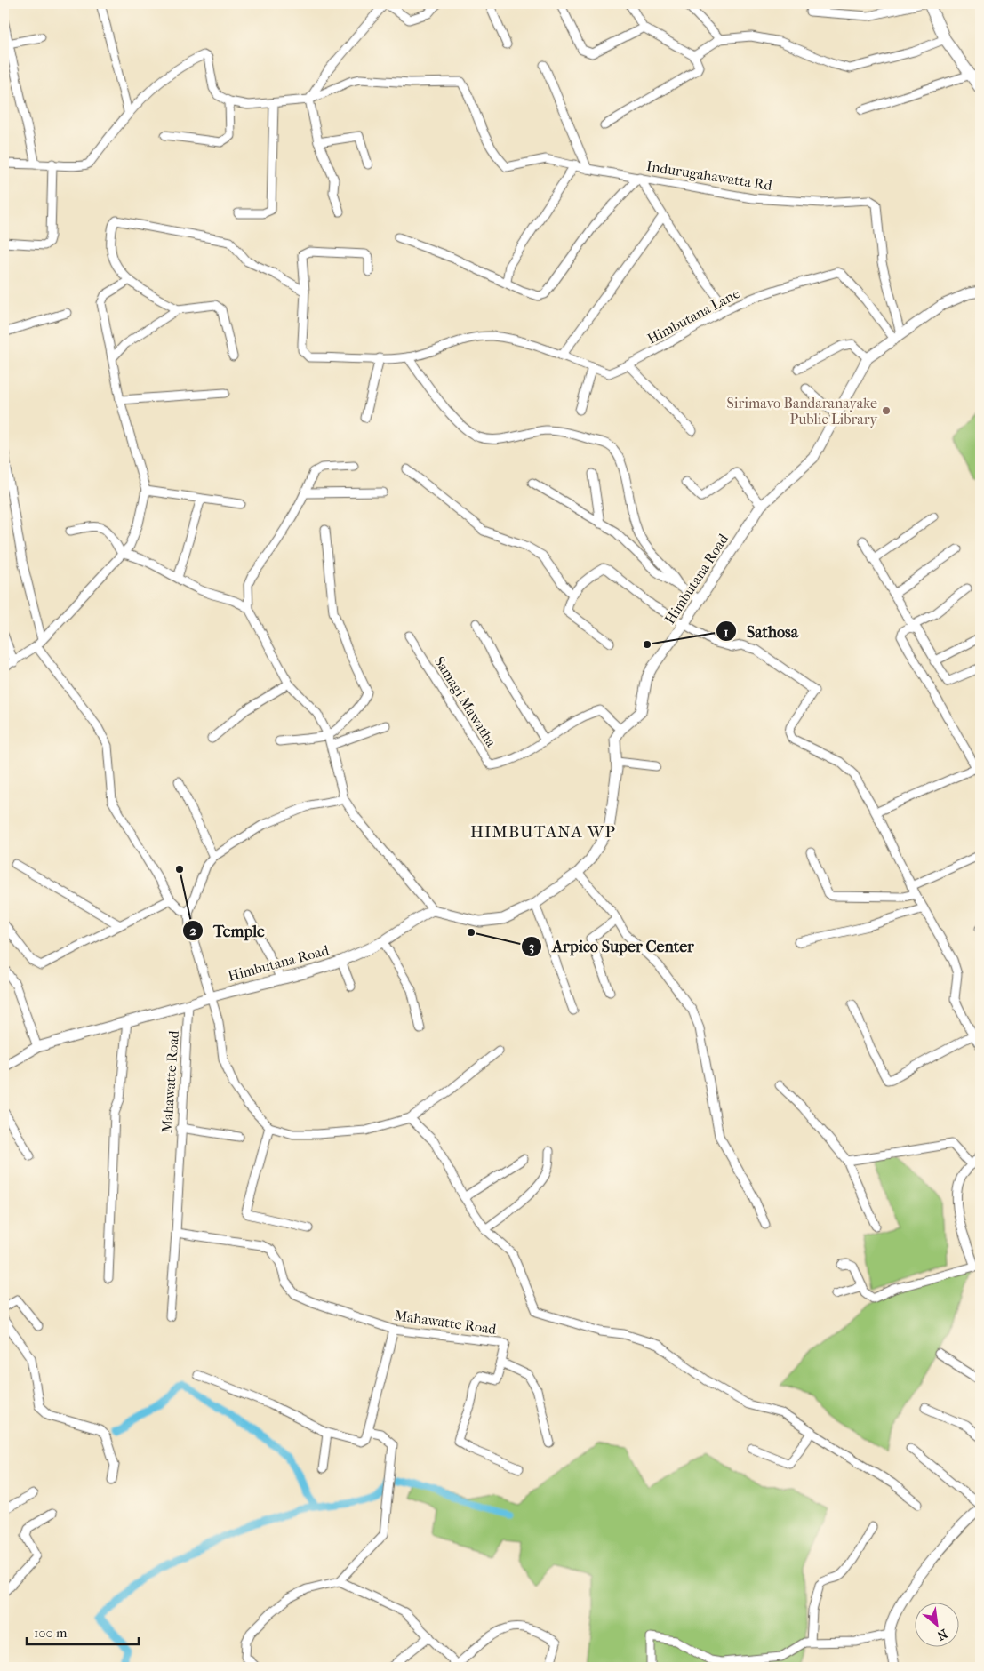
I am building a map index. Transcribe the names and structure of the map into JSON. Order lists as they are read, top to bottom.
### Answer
{
  "streets": {
    "street": [
      "Indurugahawatta Rd",
      "Himbutana Lane",
      "Himbutana Road",
      "Samagi Mawatha",
      "Mahawatte Road"
    ]
  },
  "crossings": [
    ["Indurugahawatta Rd", "Himbutana Lane"],
    ["Indurugahawatta Rd", "Himbutana Road"],
    ["Himbutana Lane", "Himbutana Road"],
    ["Himbutana Road", "Samagi Mawatha"],
    ["Himbutana Road", "Mahawatte Road"]
  ],
  "districts": ["HIMBUTANA WP"],
  "places": [
    "Sirimavo Bandaranayake Public Library",
    "Sathosa",
    "Temple",
    "Arpico Super Center"
  ],
  "scale_bar": "100 m",
  "north": "bottom right"
}
